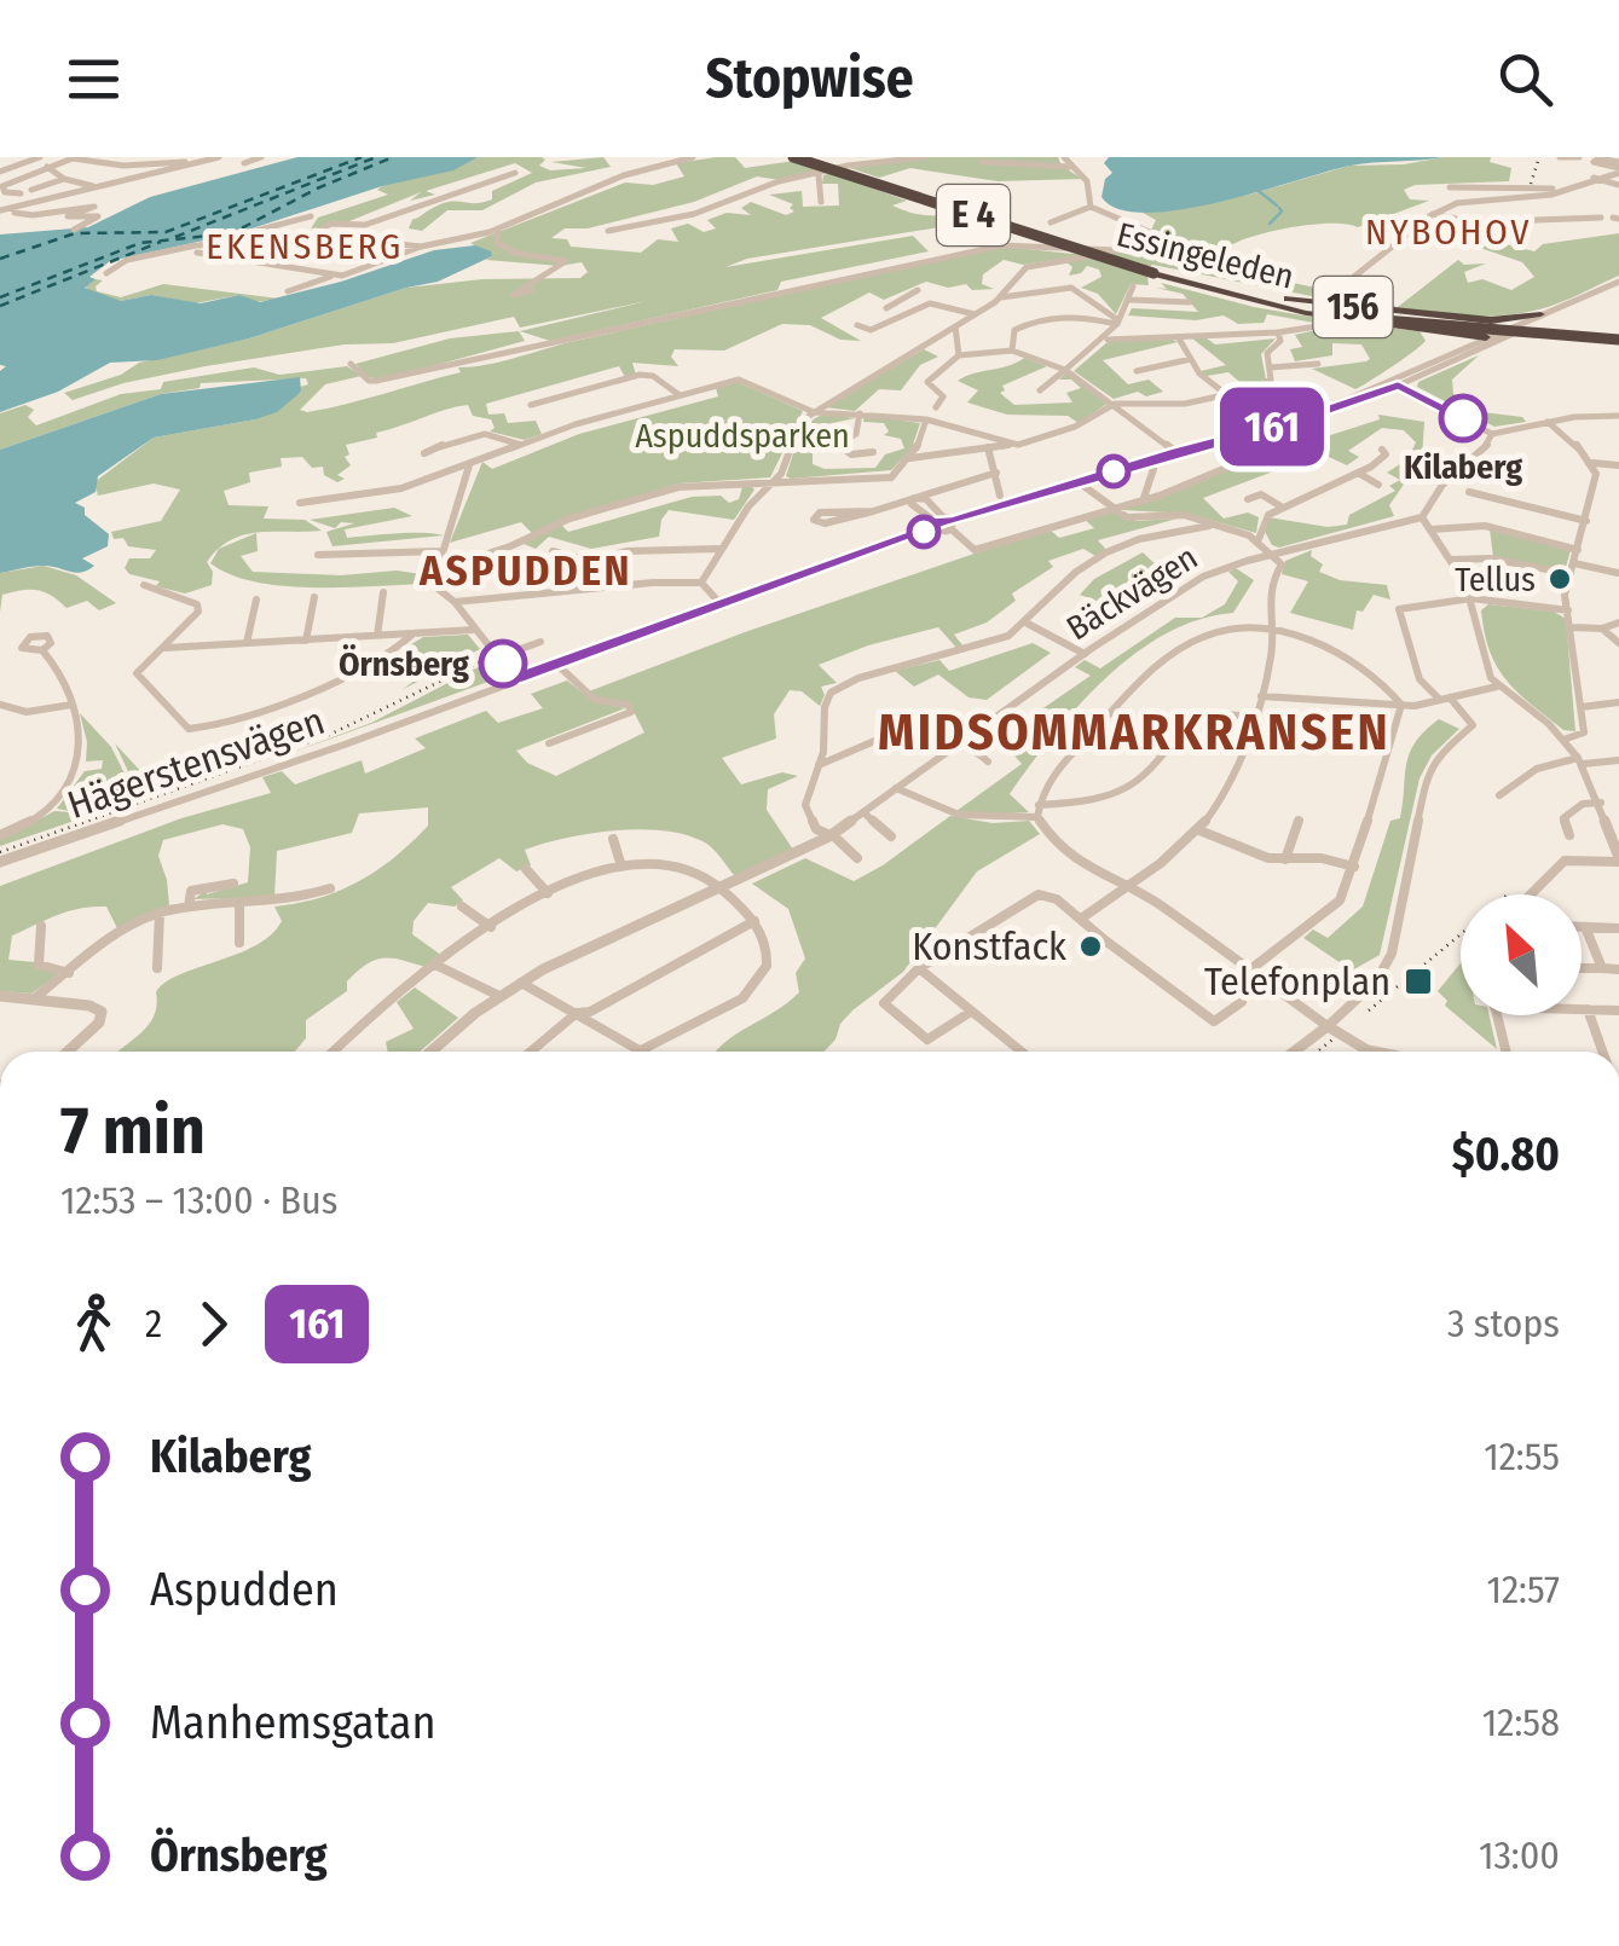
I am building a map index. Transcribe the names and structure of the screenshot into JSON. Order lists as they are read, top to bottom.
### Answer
{
  "streets": {
    "highway": ["E 4", "Essingeleden", "156"],
    "street": ["Bäckvägen", "Hägerstensvägen"]
  },
  "crossings": [
    ["Essingeleden", "156"],
    ["156", "Hägerstensvägen"]
  ],
  "districts": [
    "NYBOHOV",
    "EKENSBERG",
    "ASPUDDEN",
    "MIDSOMMARKRANSEN"
  ],
  "parks": ["Aspuddsparken"],
  "places": {
    "other": [
      "Kilaberg",
      "Tellus",
      "Örnsberg",
      "Konstfack"
    ],
    "transit": ["Telefonplan"]
  },
  "lines": ["bus line 161"],
  "north": "top left",
  "page": {
    "header": "Stopwise",
    "on_map": "161",
    "heading": ["7 min", "12:53 – 13:00 · Bus", "$0.80"],
    "legs": ["2", "161", "3 stops"],
    "list": [
      {
        "name": "Kilaberg",
        "value": "12:55"
      },
      {
        "name": "Aspudden",
        "value": "12:57"
      },
      {
        "name": "Manhemsgatan",
        "value": "12:58"
      },
      {
        "name": "Örnsberg",
        "value": "13:00"
      }
    ]
  }
}
